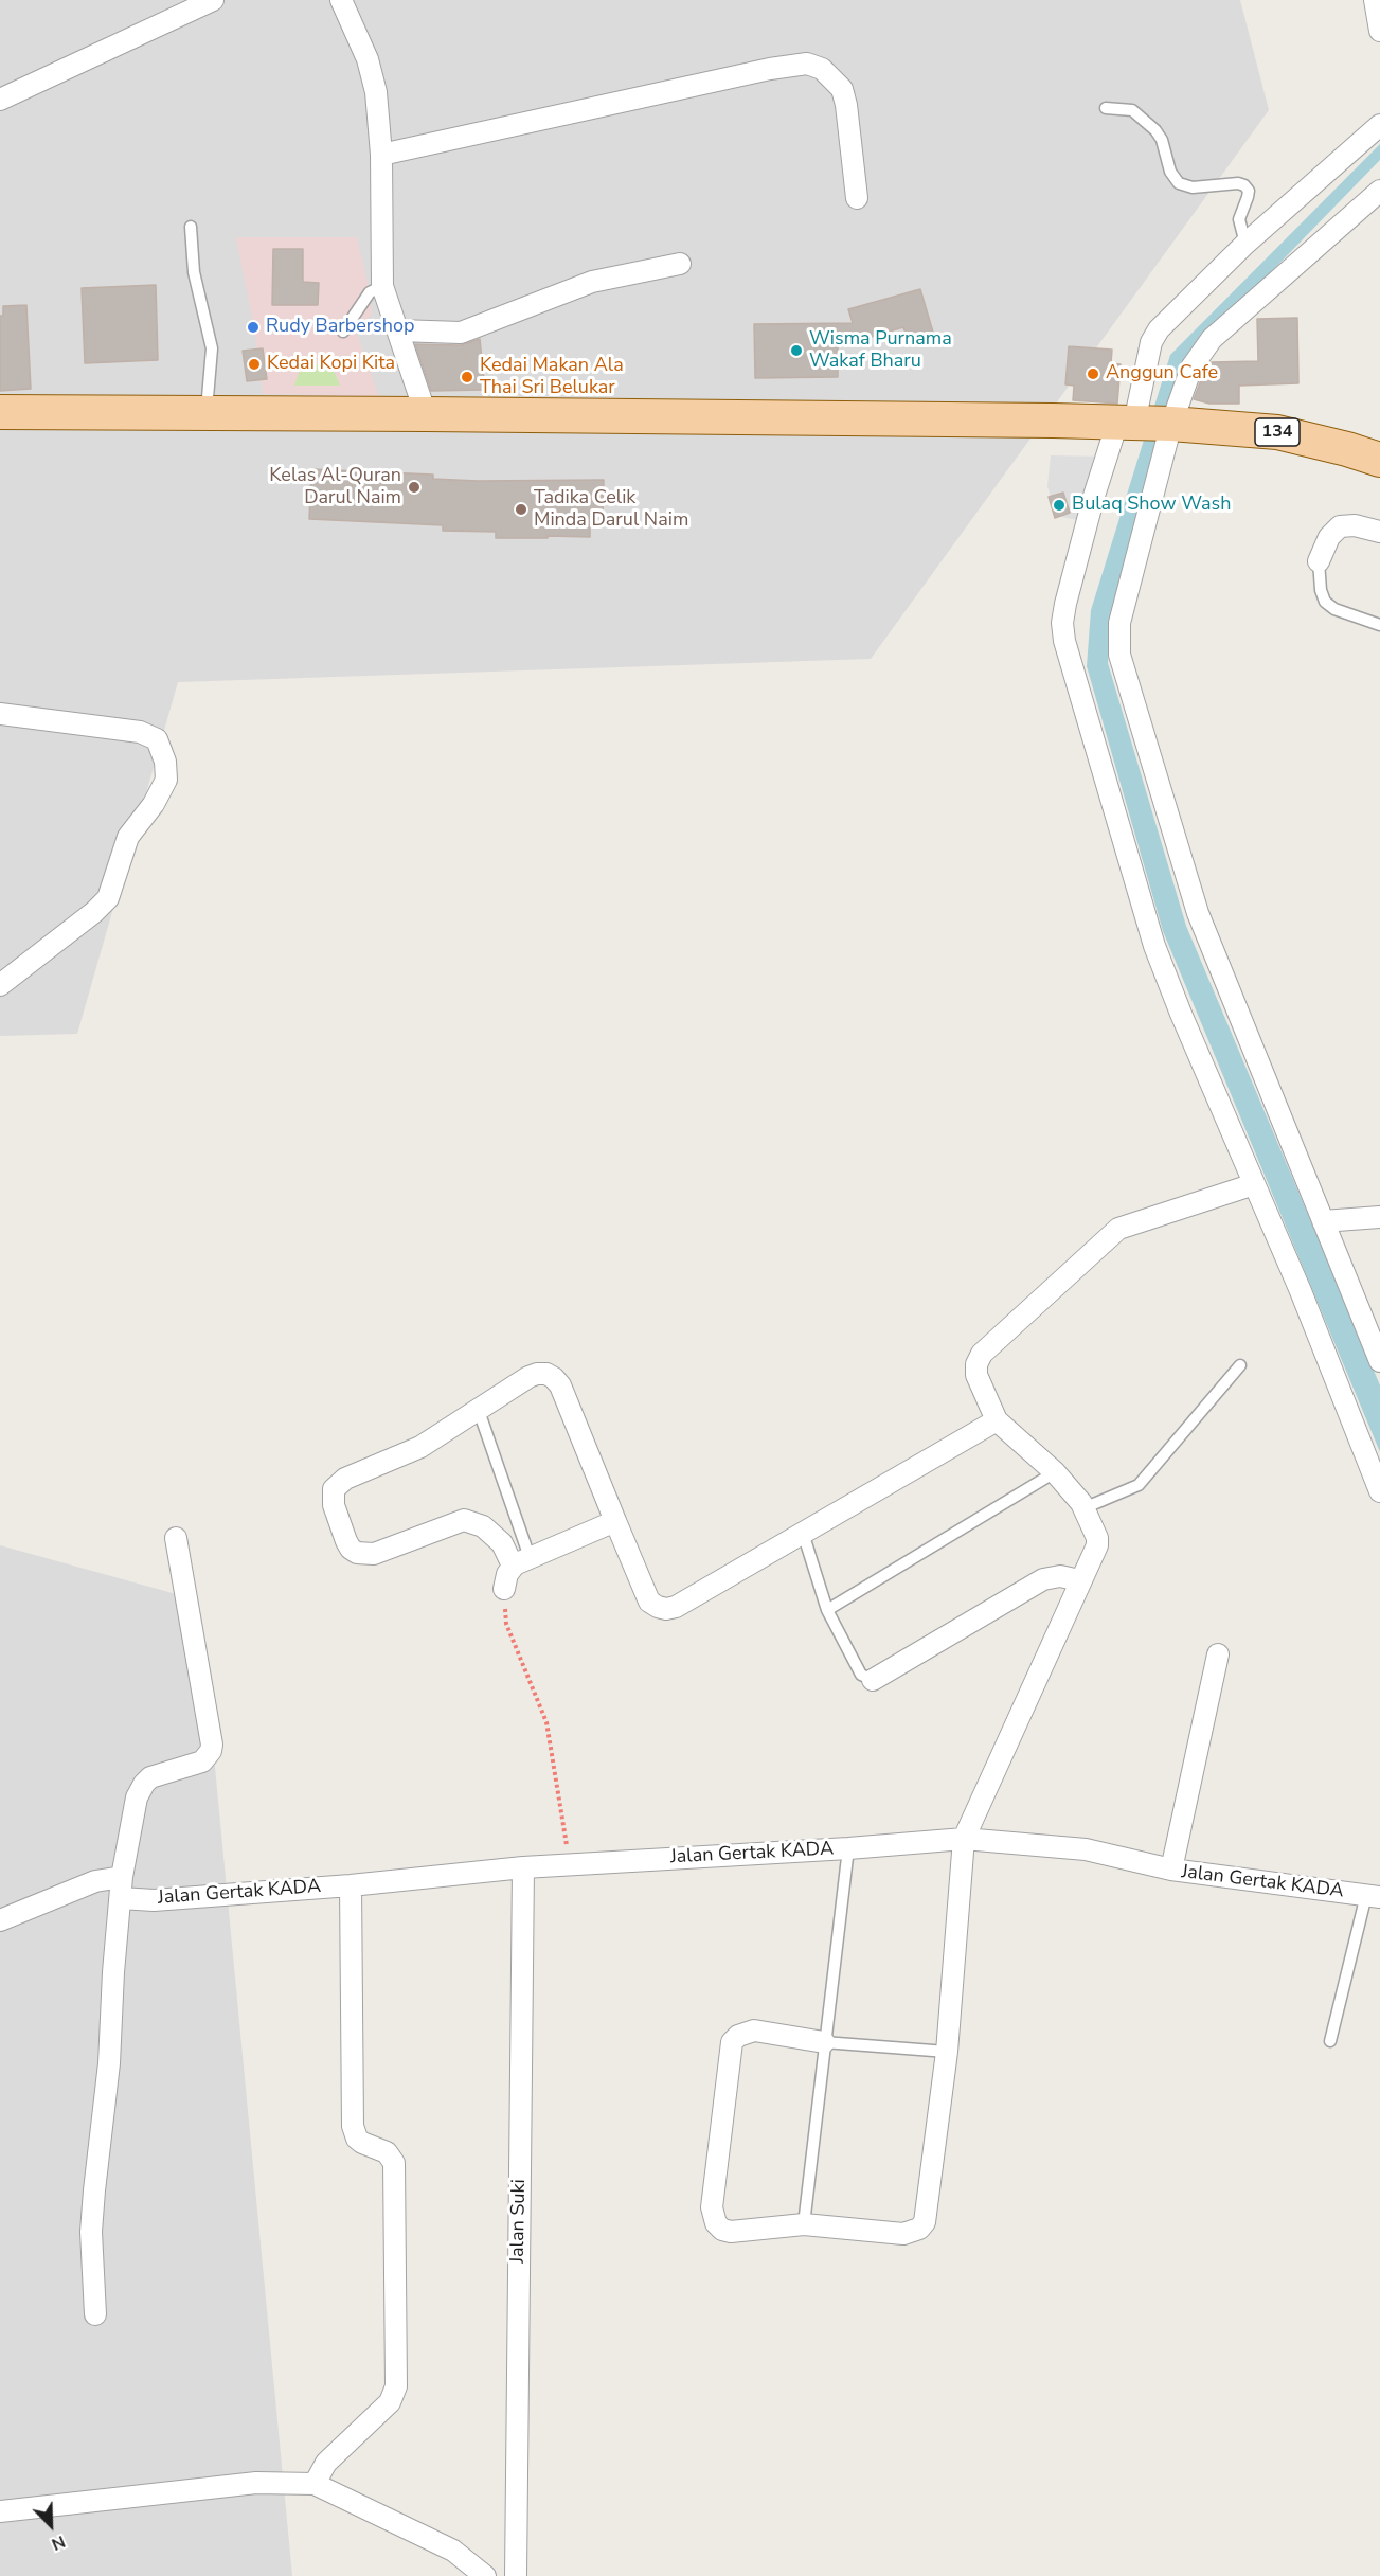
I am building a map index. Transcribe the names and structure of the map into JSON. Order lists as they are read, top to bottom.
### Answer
{
  "streets": {
    "main road": ["134"],
    "street": ["Jalan Gertak KADA", "Jalan Suki"]
  },
  "crossings": [
    ["Jalan Gertak KADA", "Jalan Suki"]
  ],
  "places": [
    "Rudy Barbershop",
    "Wisma Purnama Wakaf Bharu",
    "Kedai Kopi Kita",
    "Anggun Cafe",
    "Kedai Makan Ala Thai Sri Belukar",
    "Kelas Al-Quran Darul Naim",
    "Bulaq Show Wash",
    "Tadika Celik Minda Darul Naim"
  ],
  "north": "bottom right"
}
